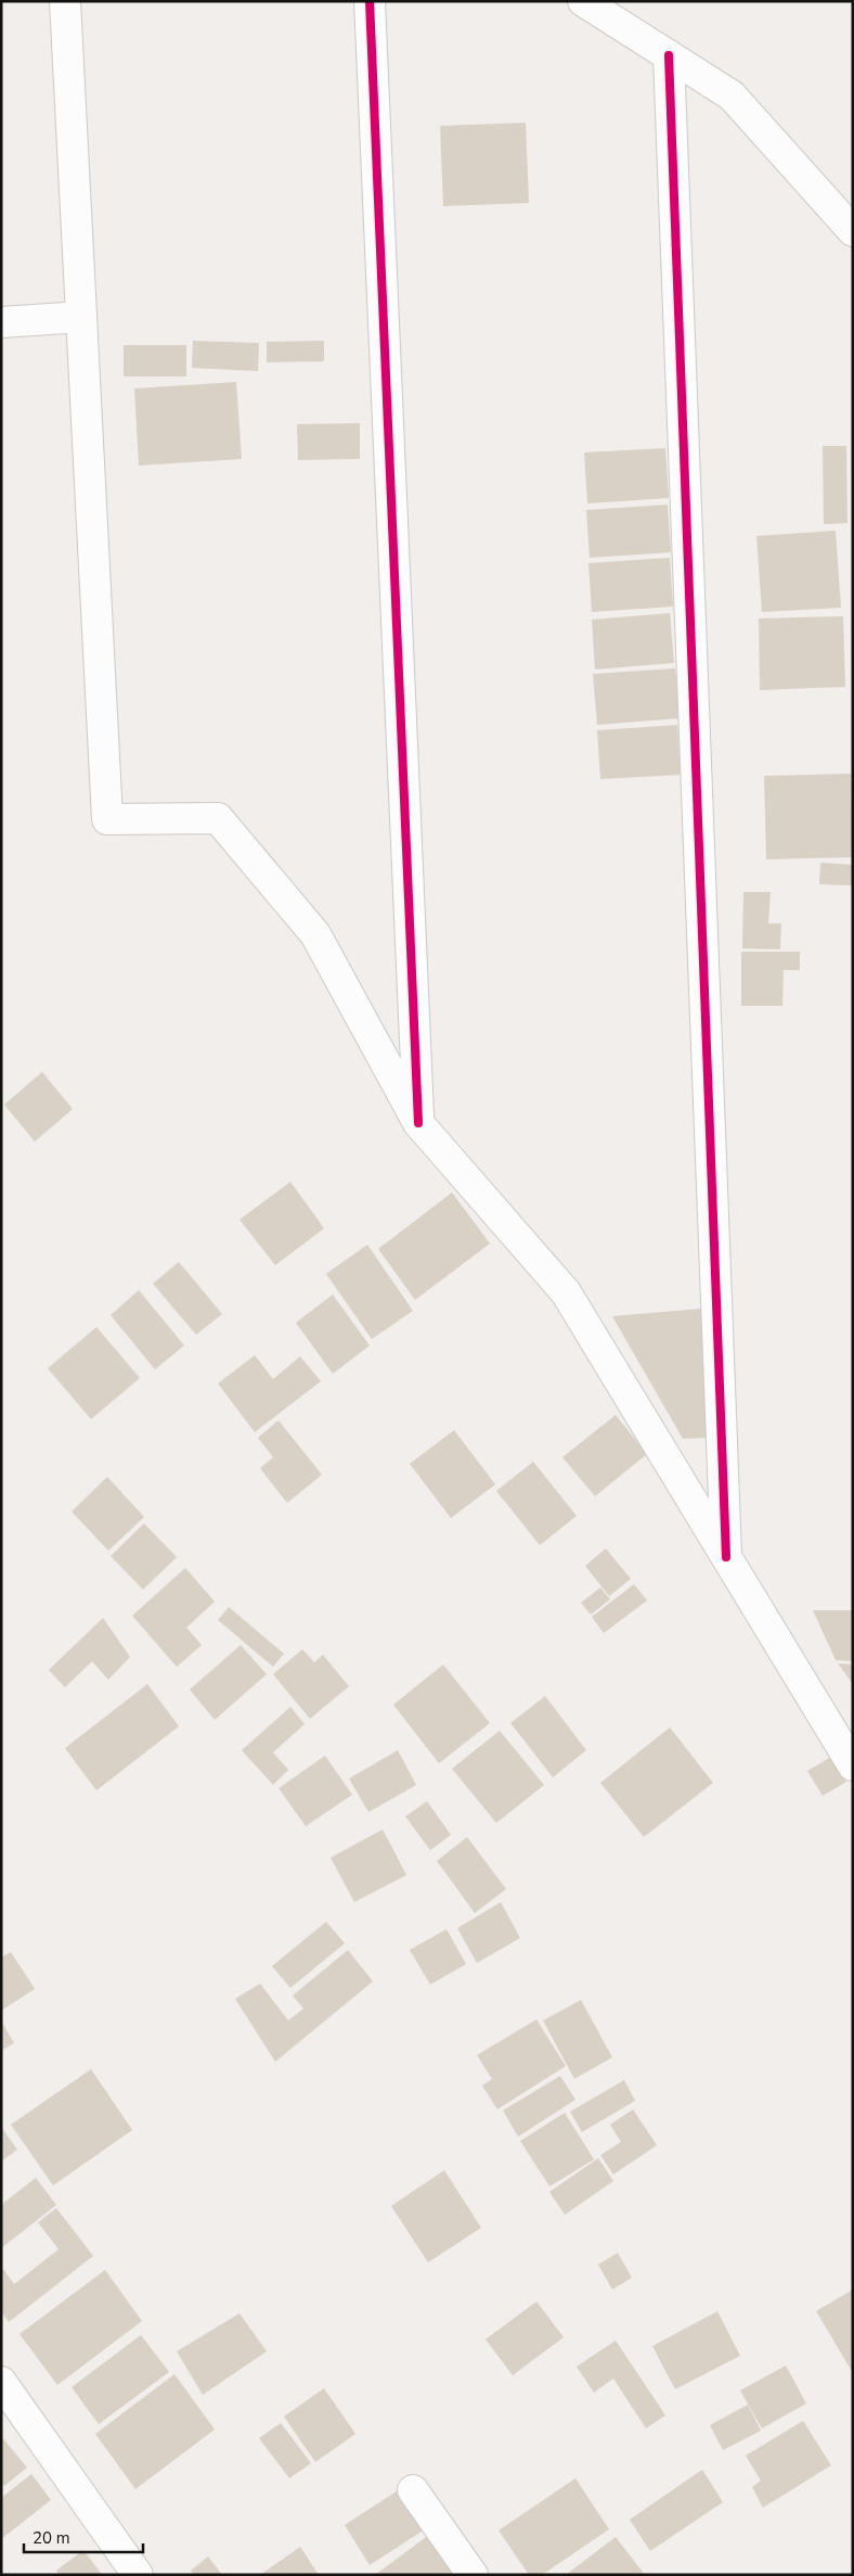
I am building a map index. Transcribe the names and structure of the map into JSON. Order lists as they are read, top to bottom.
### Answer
{
  "scale_bar": "20 m"
}
